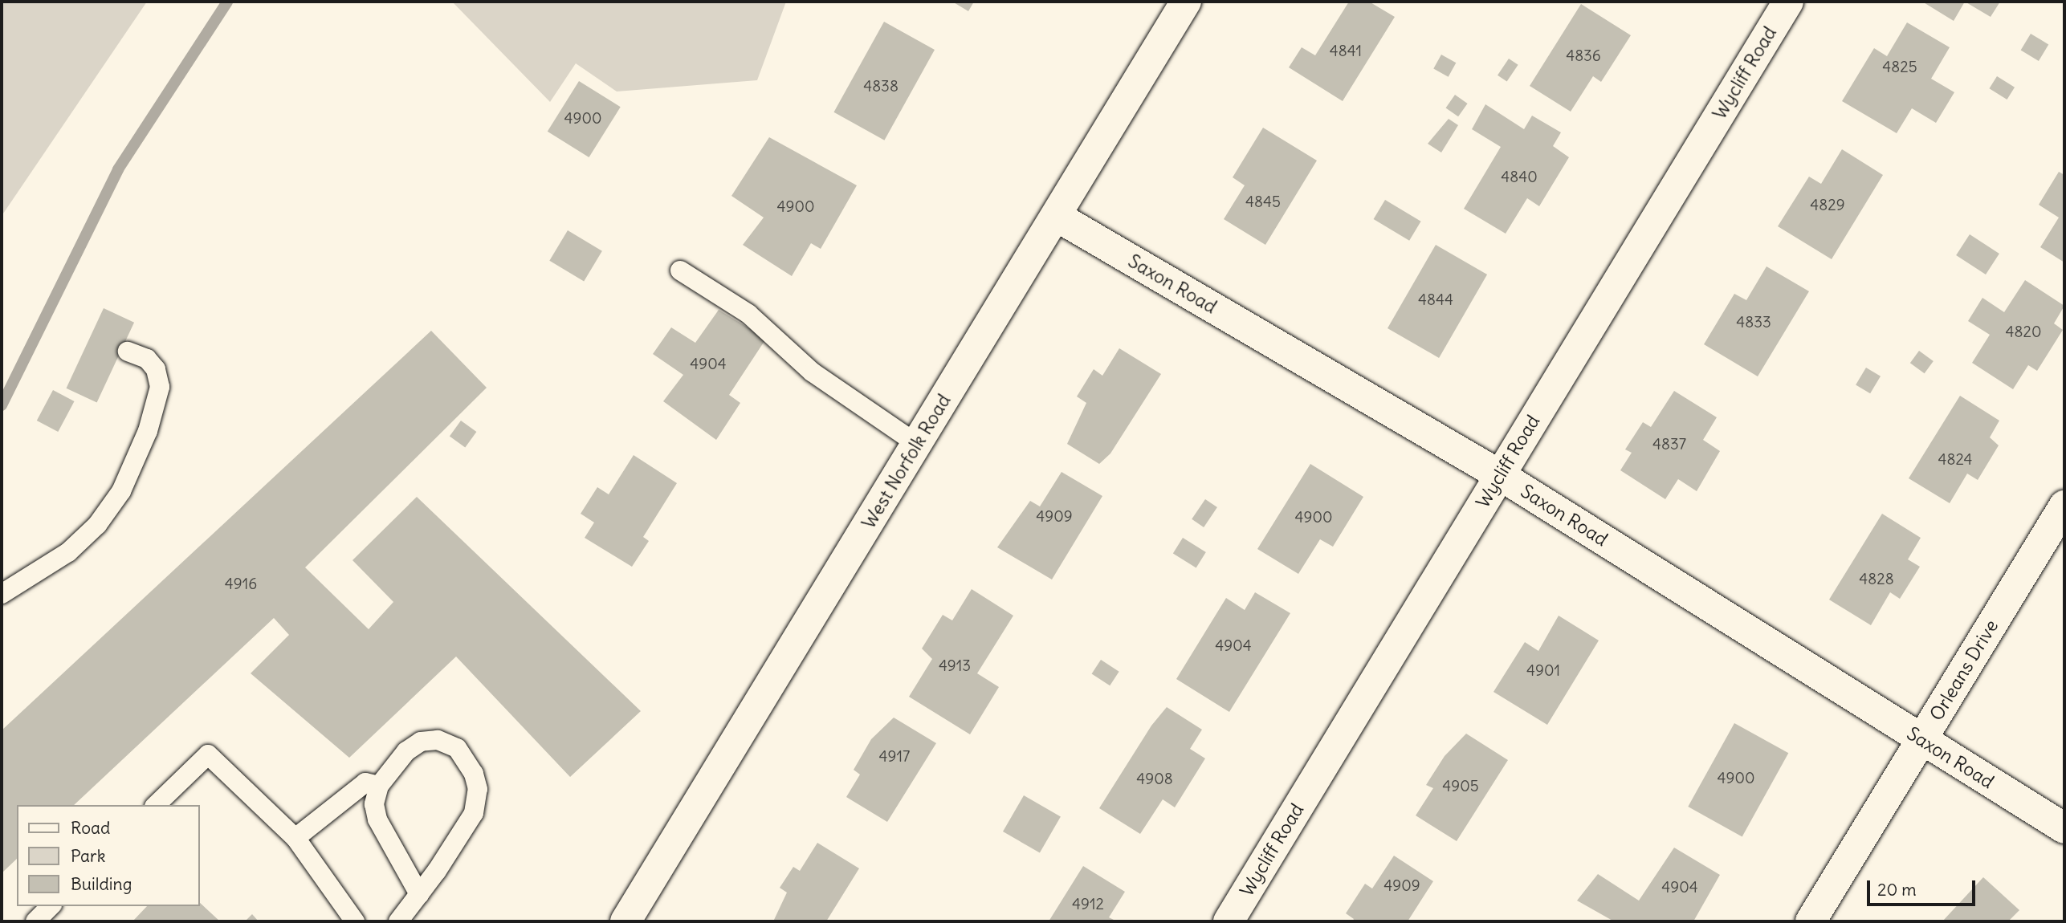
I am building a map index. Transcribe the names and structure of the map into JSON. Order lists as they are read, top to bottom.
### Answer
{
  "streets": {
    "street": [
      "Wycliff Road",
      "Saxon Road",
      "West Norfolk Road",
      "Orleans Drive"
    ]
  },
  "crossings": [
    ["Wycliff Road", "Saxon Road"],
    ["Saxon Road", "West Norfolk Road"],
    ["Saxon Road", "Orleans Drive"]
  ],
  "house_numbers": [
    "4841",
    "4836",
    "4825",
    "4838",
    "4900",
    "4840",
    "4845",
    "4829",
    "4900",
    "4844",
    "4833",
    "4820",
    "4904",
    "4837",
    "4824",
    "4909",
    "4900",
    "4828",
    "4916",
    "4904",
    "4913",
    "4901",
    "4917",
    "4900",
    "4908",
    "4905",
    "4909",
    "4904",
    "4912"
  ],
  "legend": ["Road", "Park", "Building"],
  "scale_bar": "20 m"
}
